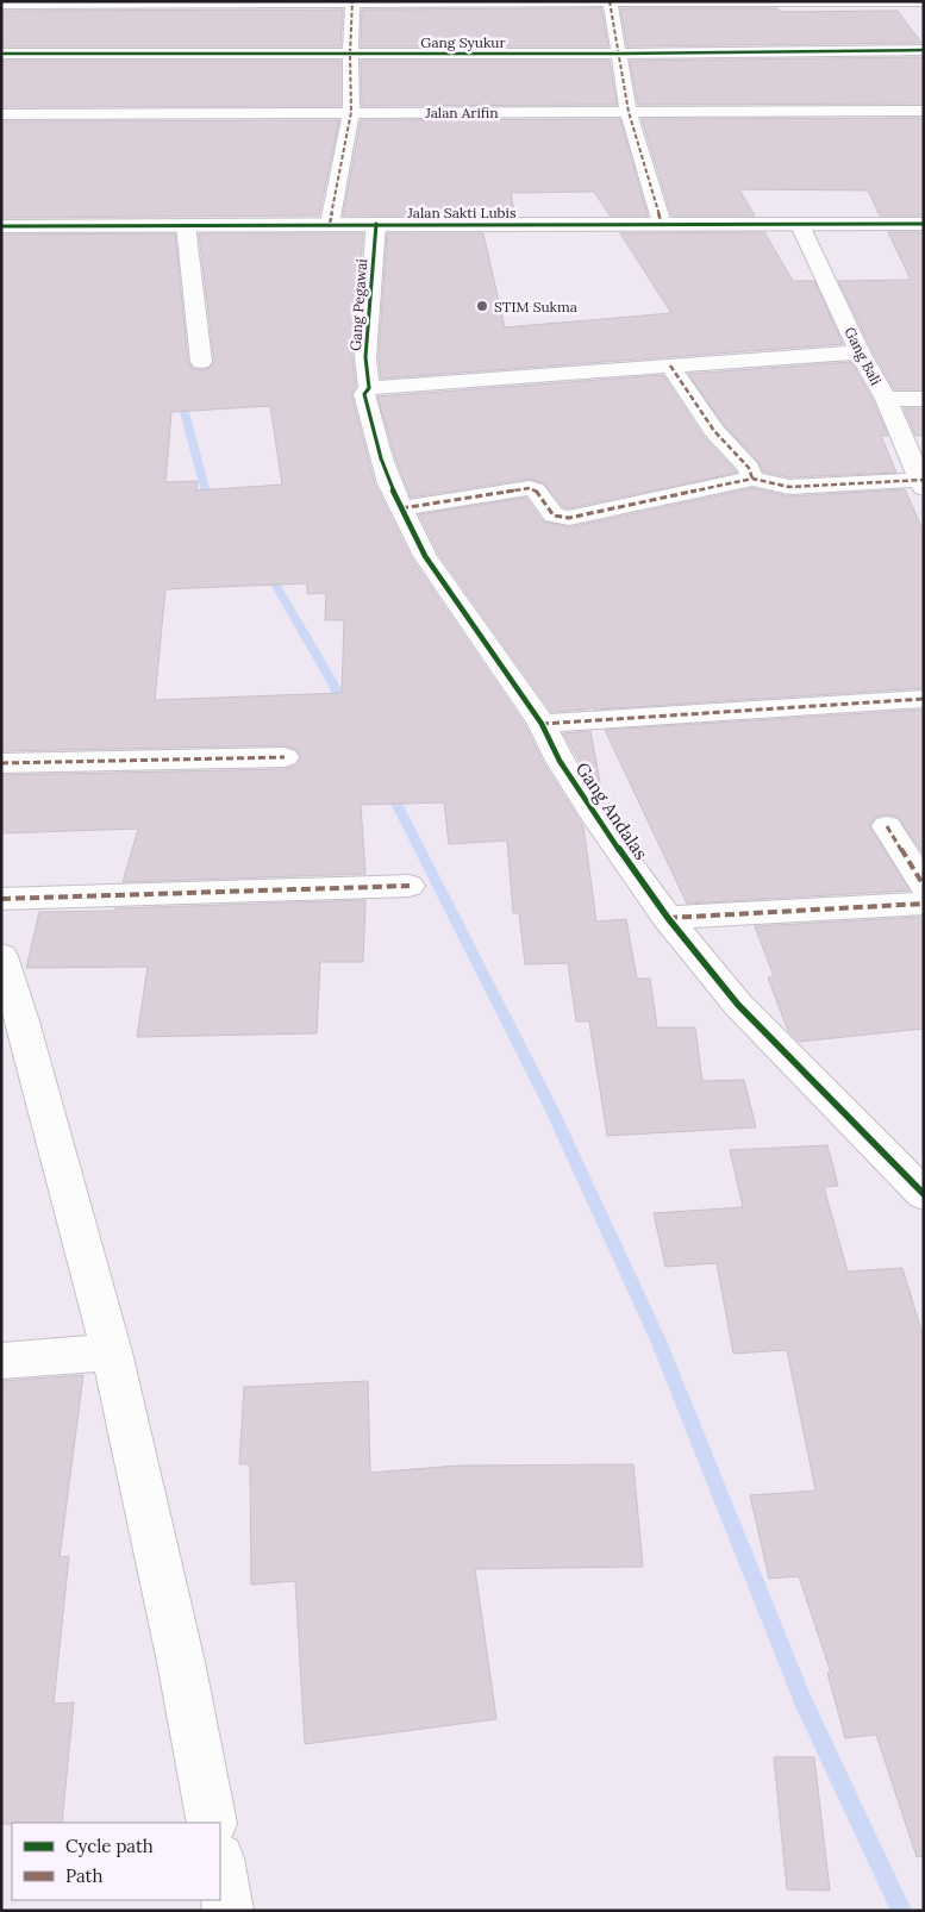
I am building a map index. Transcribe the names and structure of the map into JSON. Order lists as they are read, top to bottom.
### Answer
{
  "streets": {
    "street": [
      "Gang Syukur",
      "Jalan Arifin",
      "Jalan Sakti Lubis",
      "Gang Pegawai",
      "Gang Bali",
      "Gang Andalas"
    ]
  },
  "crossings": [
    ["Jalan Sakti Lubis", "Gang Pegawai"],
    ["Jalan Sakti Lubis", "Gang Bali"],
    ["Gang Pegawai", "Gang Andalas"]
  ],
  "places": ["STIM Sukma"],
  "legend": ["Cycle path", "Path"]
}
